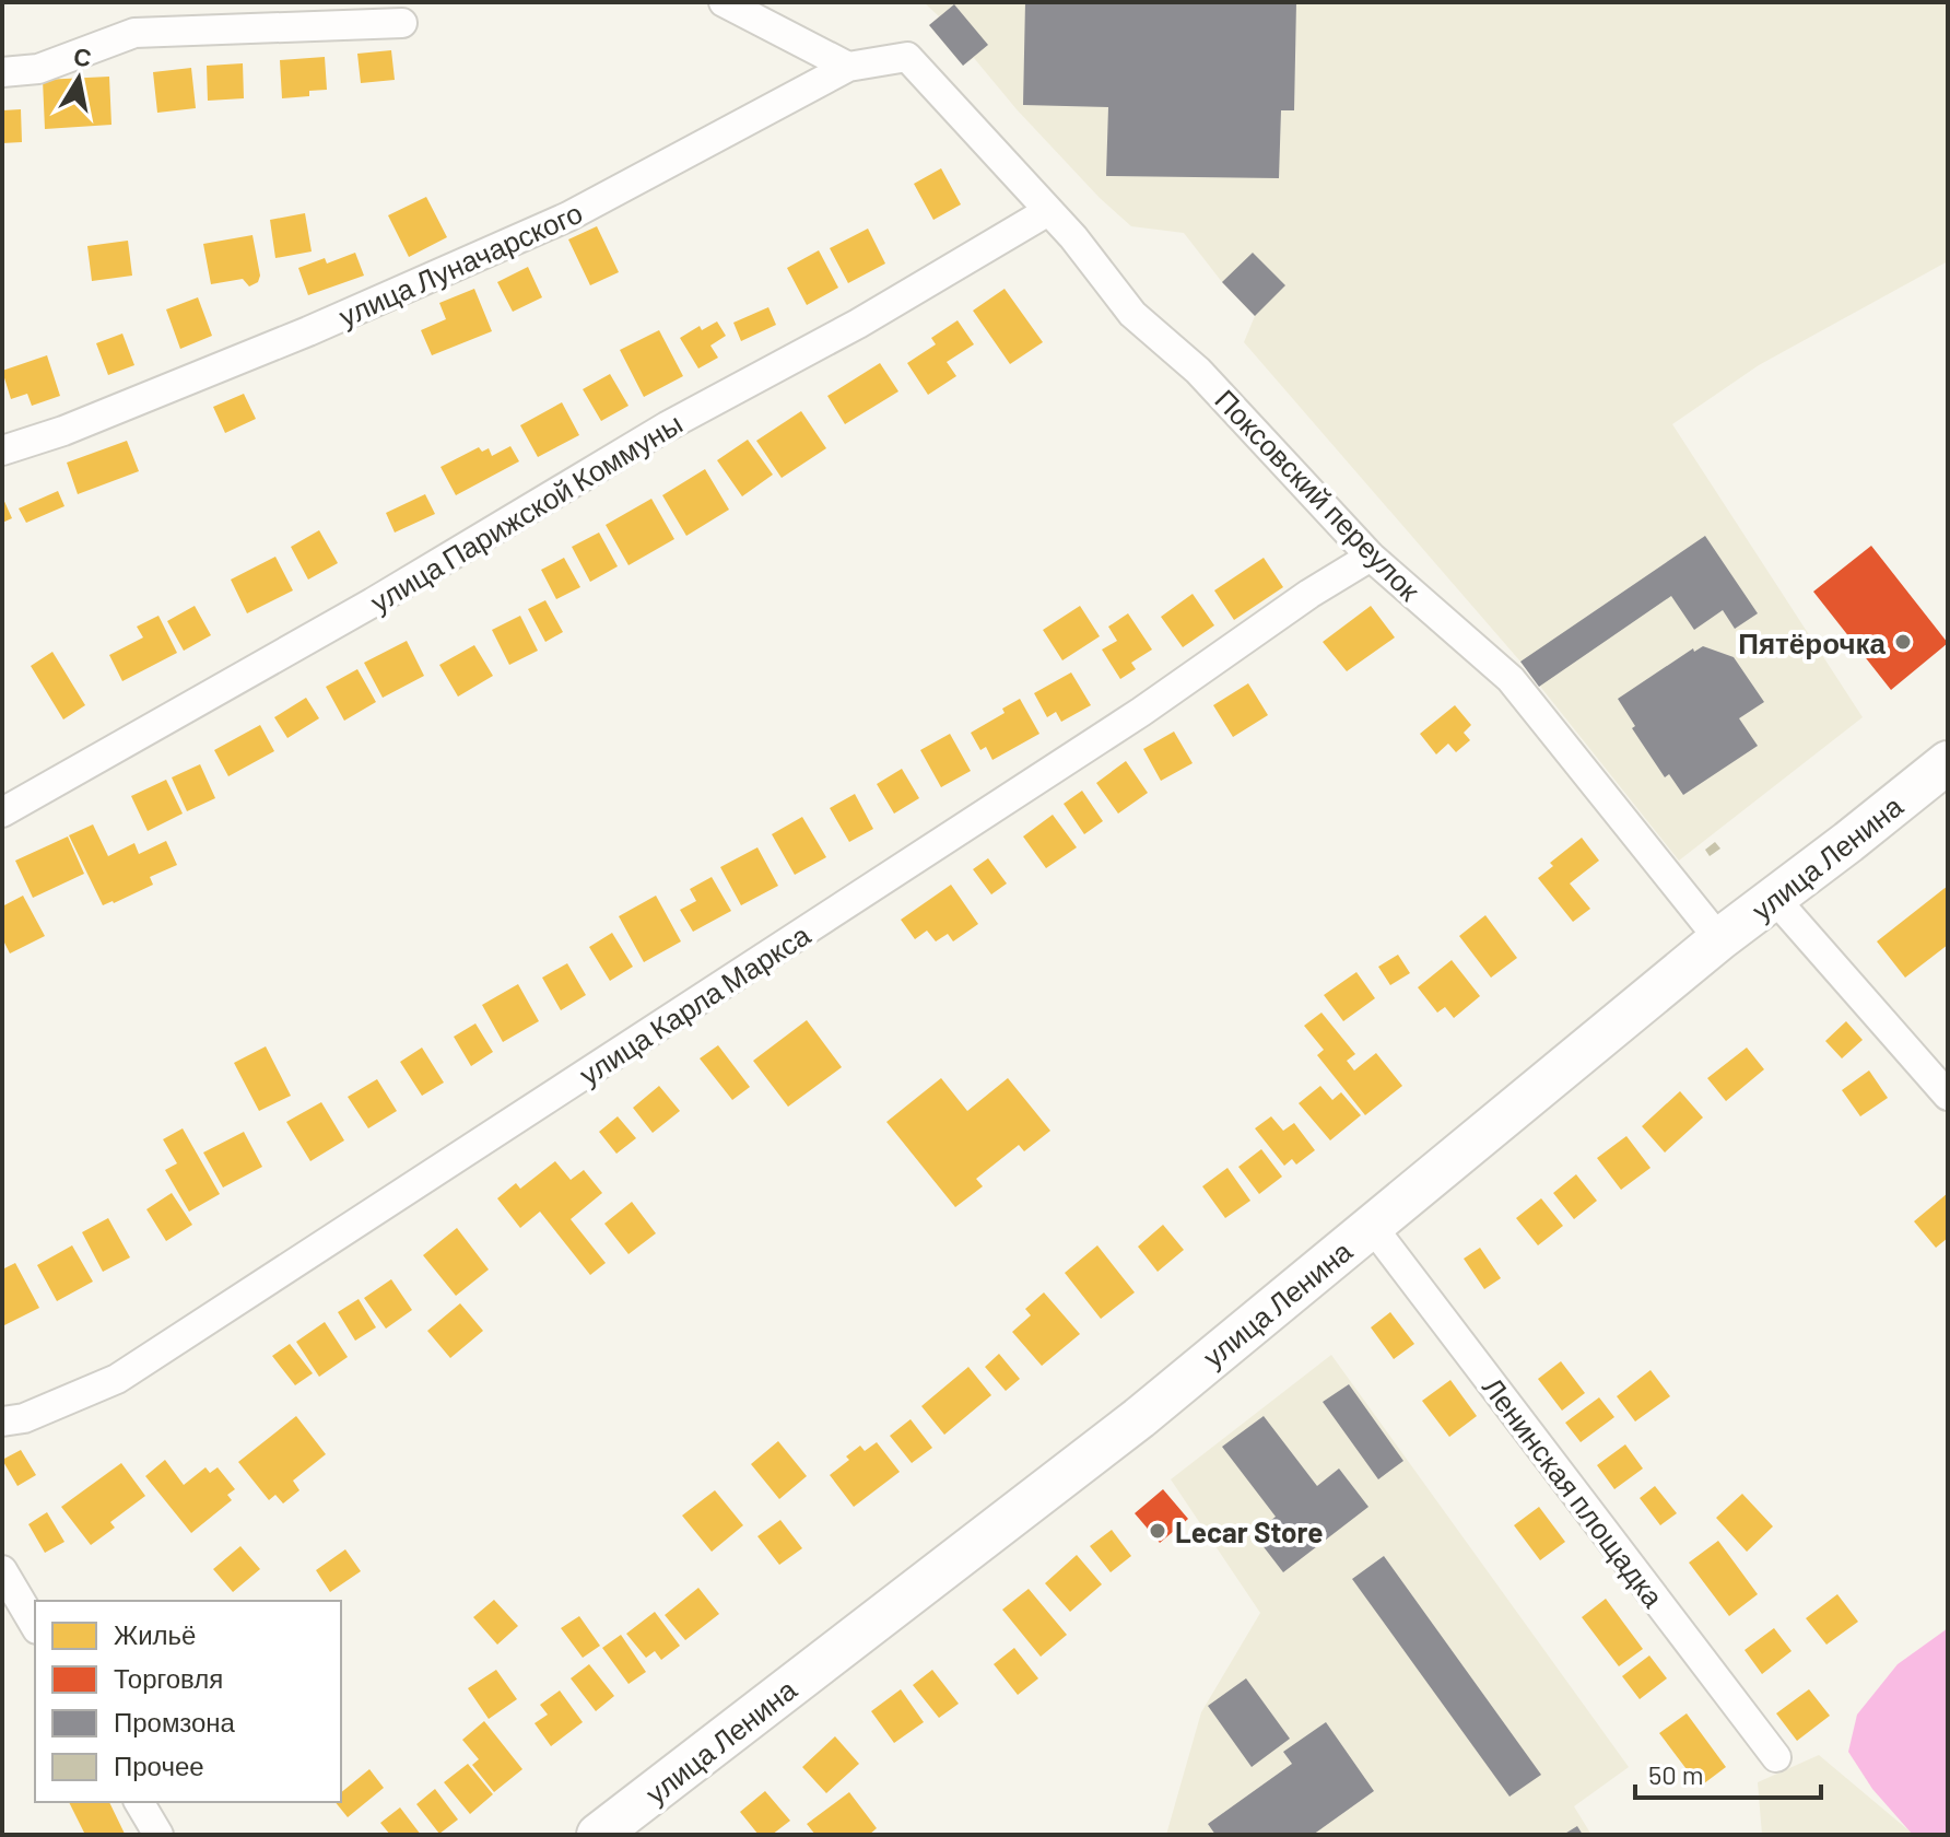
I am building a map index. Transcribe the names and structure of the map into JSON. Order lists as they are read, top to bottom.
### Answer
{
  "streets": {
    "main road": ["улица Ленина"],
    "street": [
      "улица Луначарского",
      "Поксовский переулок",
      "улица Парижской Коммуны",
      "улица Карла Маркса",
      "Ленинская площадка"
    ]
  },
  "crossings": [
    ["улица Луначарского", "Поксовский переулок"],
    ["Поксовский переулок", "улица Парижской Коммуны"],
    ["Поксовский переулок", "улица Ленина"],
    ["Поксовский переулок", "улица Карла Маркса"],
    ["улица Ленина", "Ленинская площадка"]
  ],
  "places": ["Пятёрочка", "Lecar Store"],
  "legend": [
    "Жильё",
    "Торговля",
    "Промзона",
    "Прочее"
  ],
  "scale_bar": "50 m",
  "north": "top"
}
